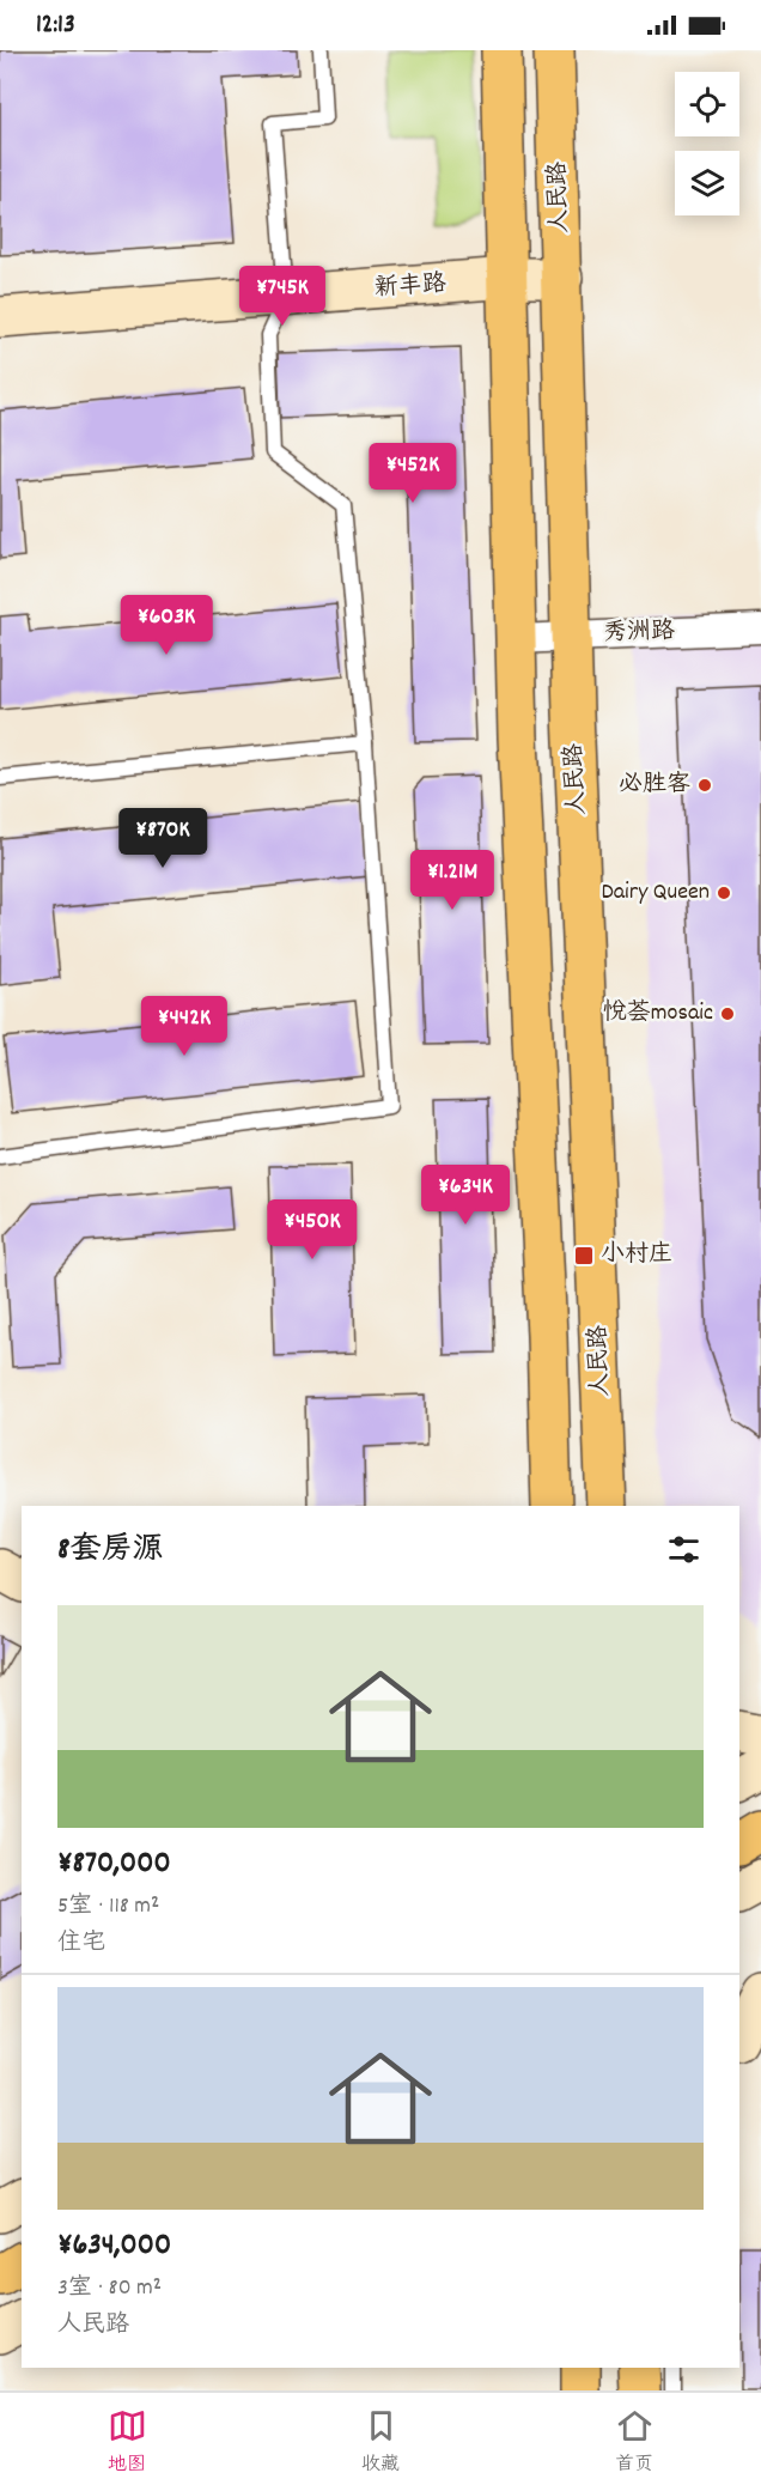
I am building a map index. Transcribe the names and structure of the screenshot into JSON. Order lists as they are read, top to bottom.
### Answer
{
  "streets": {
    "main road": ["人民路"],
    "street": ["新丰路", "秀洲路"]
  },
  "crossings": [
    ["人民路", "新丰路"],
    ["人民路", "秀洲路"]
  ],
  "places": {
    "other": ["必胜客", "Dairy Queen", "悦荟mosaic"],
    "transit": ["小村庄"]
  },
  "page": {
    "status": "12:13",
    "price": [
      "¥745K",
      "¥452K",
      "¥603K",
      "¥870K",
      "¥1.21M",
      "¥442K",
      "¥634K",
      "¥450K"
    ],
    "heading": "8套房源",
    "list": [
      {
        "name": "¥870,000",
        "note": "5室 · 118 m² · 住宅"
      },
      {
        "name": "¥634,000",
        "note": "3室 · 80 m² · 人民路"
      }
    ],
    "tabs": ["地图", "收藏", "首页"]
  }
}
